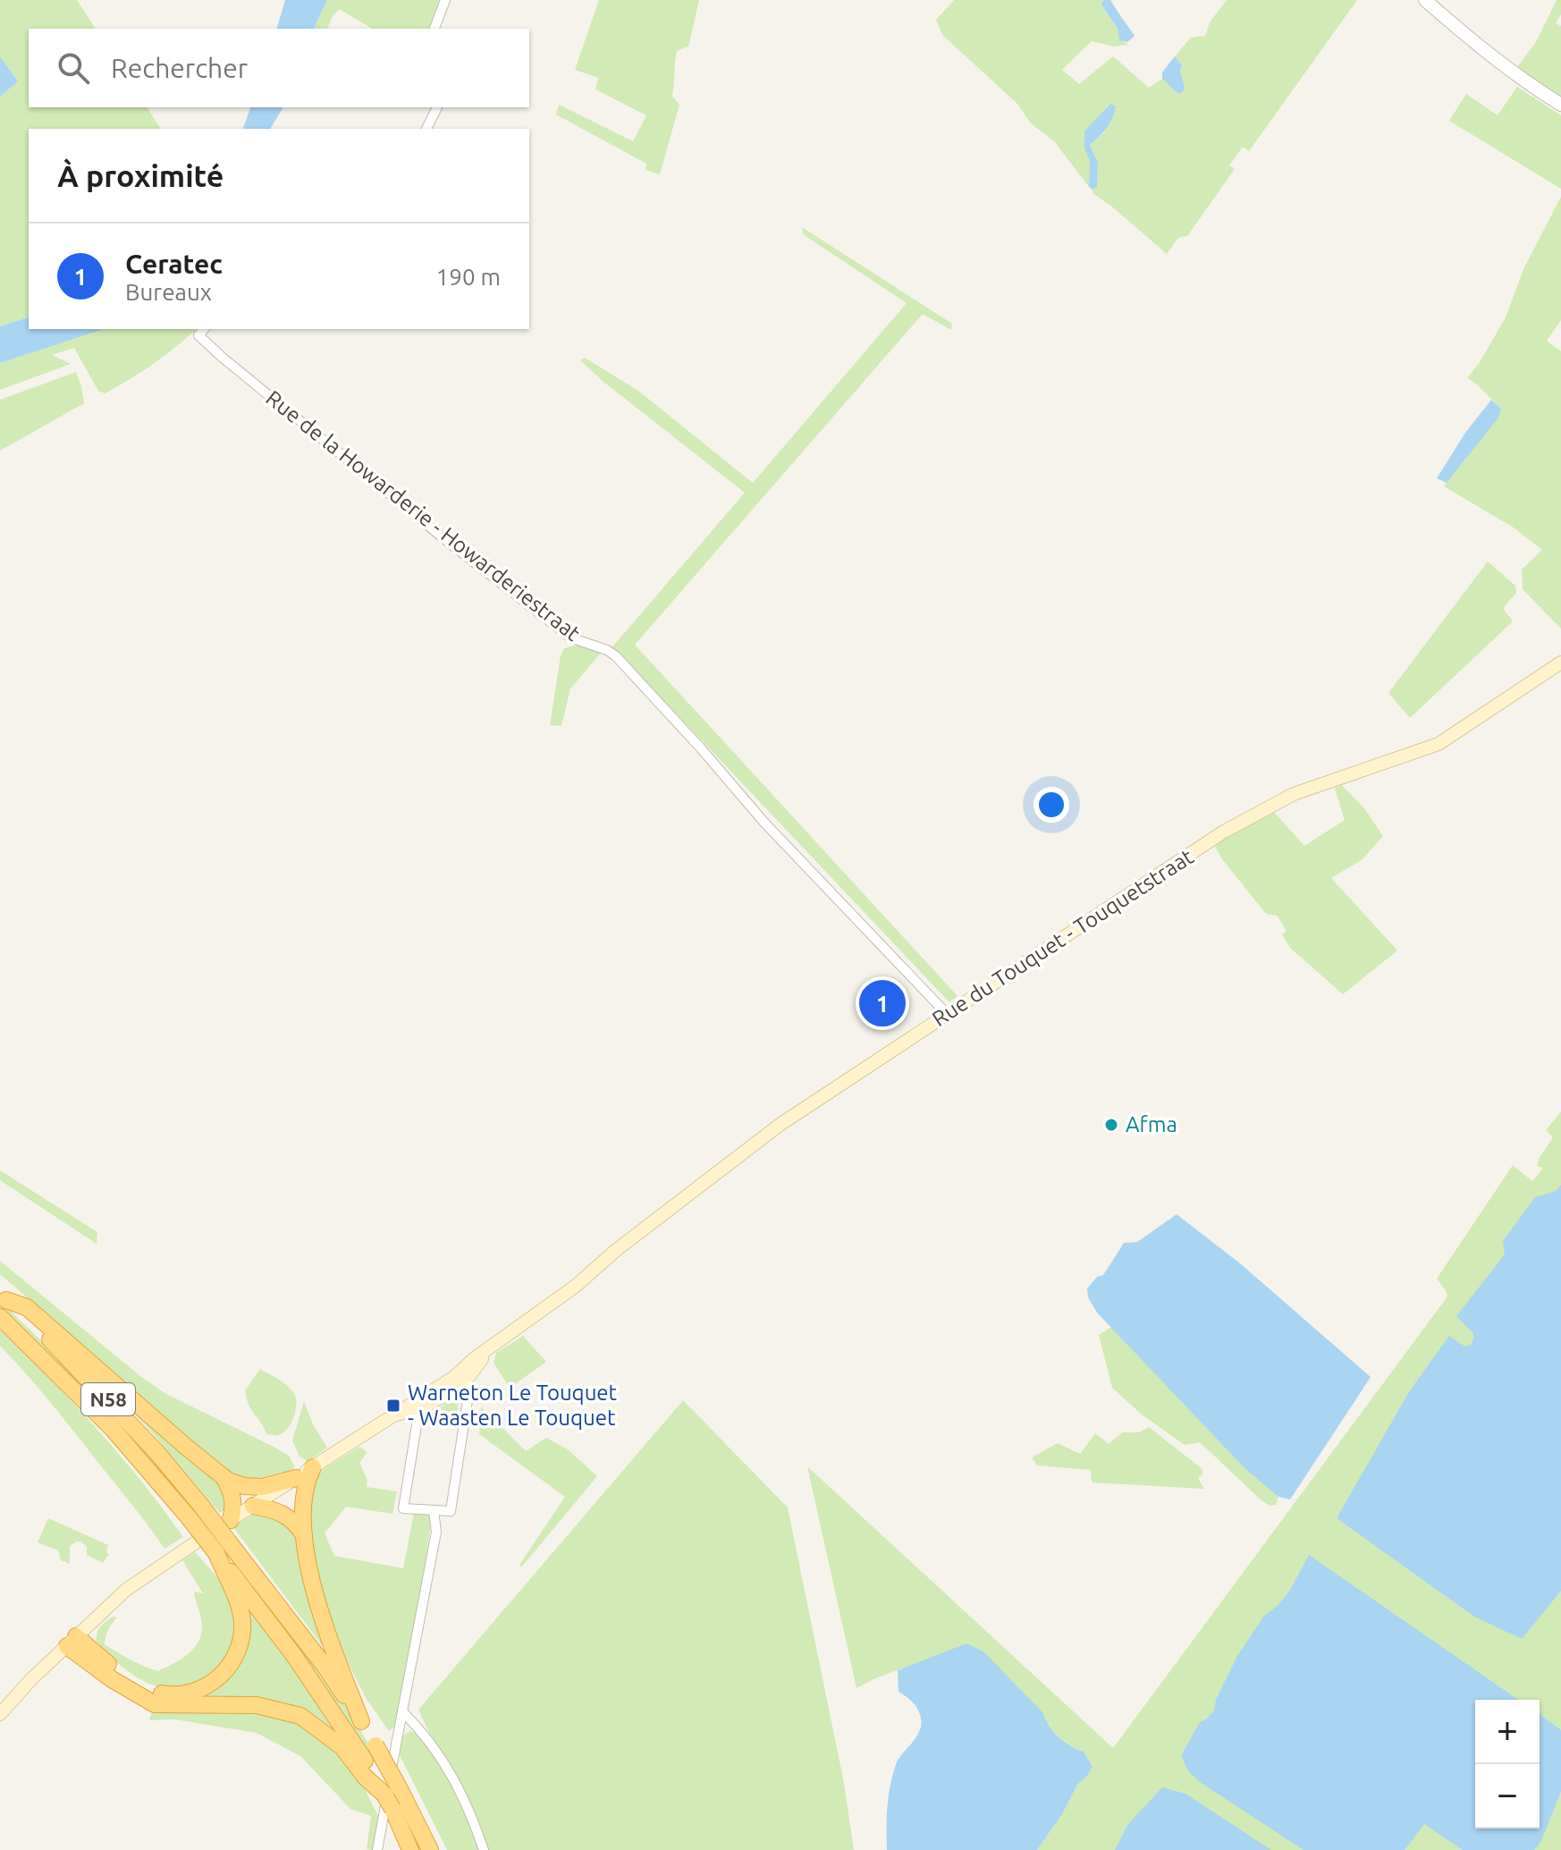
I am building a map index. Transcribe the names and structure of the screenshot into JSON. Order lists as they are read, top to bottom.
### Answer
{
  "streets": {
    "highway": ["N58"],
    "main road": ["Rue du Touquet - Touquetstraat"],
    "street": ["Rue de la Howarderie - Howarderiestraat"]
  },
  "crossings": [
    ["Rue de la Howarderie - Howarderiestraat", "Rue du Touquet - Touquetstraat"]
  ],
  "places": {
    "other": ["Afma"],
    "transit": ["Warneton Le Touquet - Waasten Le Touquet"]
  },
  "page": {
    "search": "Rechercher",
    "heading": "À proximité",
    "list": [
      {
        "mark": "1",
        "name": "Ceratec",
        "note": "Bureaux",
        "value": "190 m"
      }
    ],
    "pins": "1",
    "map_buttons": ["+", "−"]
  }
}
